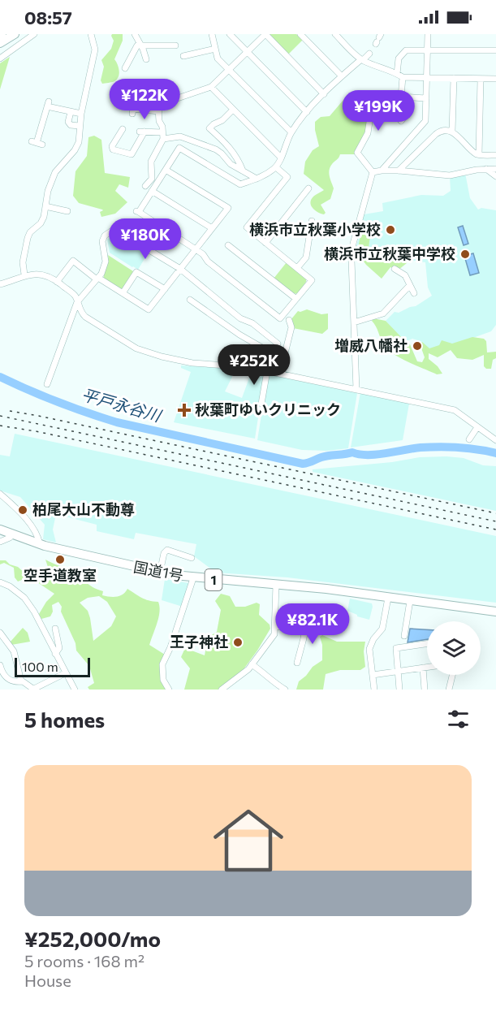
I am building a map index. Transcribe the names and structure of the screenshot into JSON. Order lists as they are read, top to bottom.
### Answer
{
  "streets": {
    "highway": ["国道1号", "1"]
  },
  "water": ["平戸永谷川"],
  "places": {
    "other": [
      "横浜市立秋葉小学校",
      "横浜市立秋葉中学校",
      "増威八幡社",
      "柏尾大山不動尊",
      "空手道教室",
      "王子神社"
    ],
    "health": ["秋葉町ゆいクリニック"]
  },
  "scale_bar": "100 m",
  "page": {
    "status": "08:57",
    "price": [
      "¥122K",
      "¥199K",
      "¥180K",
      "¥252K",
      "¥82.1K"
    ],
    "scale": "100 m",
    "heading": "5 homes",
    "list": [
      {
        "name": "¥252,000/mo",
        "note": "5 rooms · 168 m² · House"
      }
    ]
  }
}
